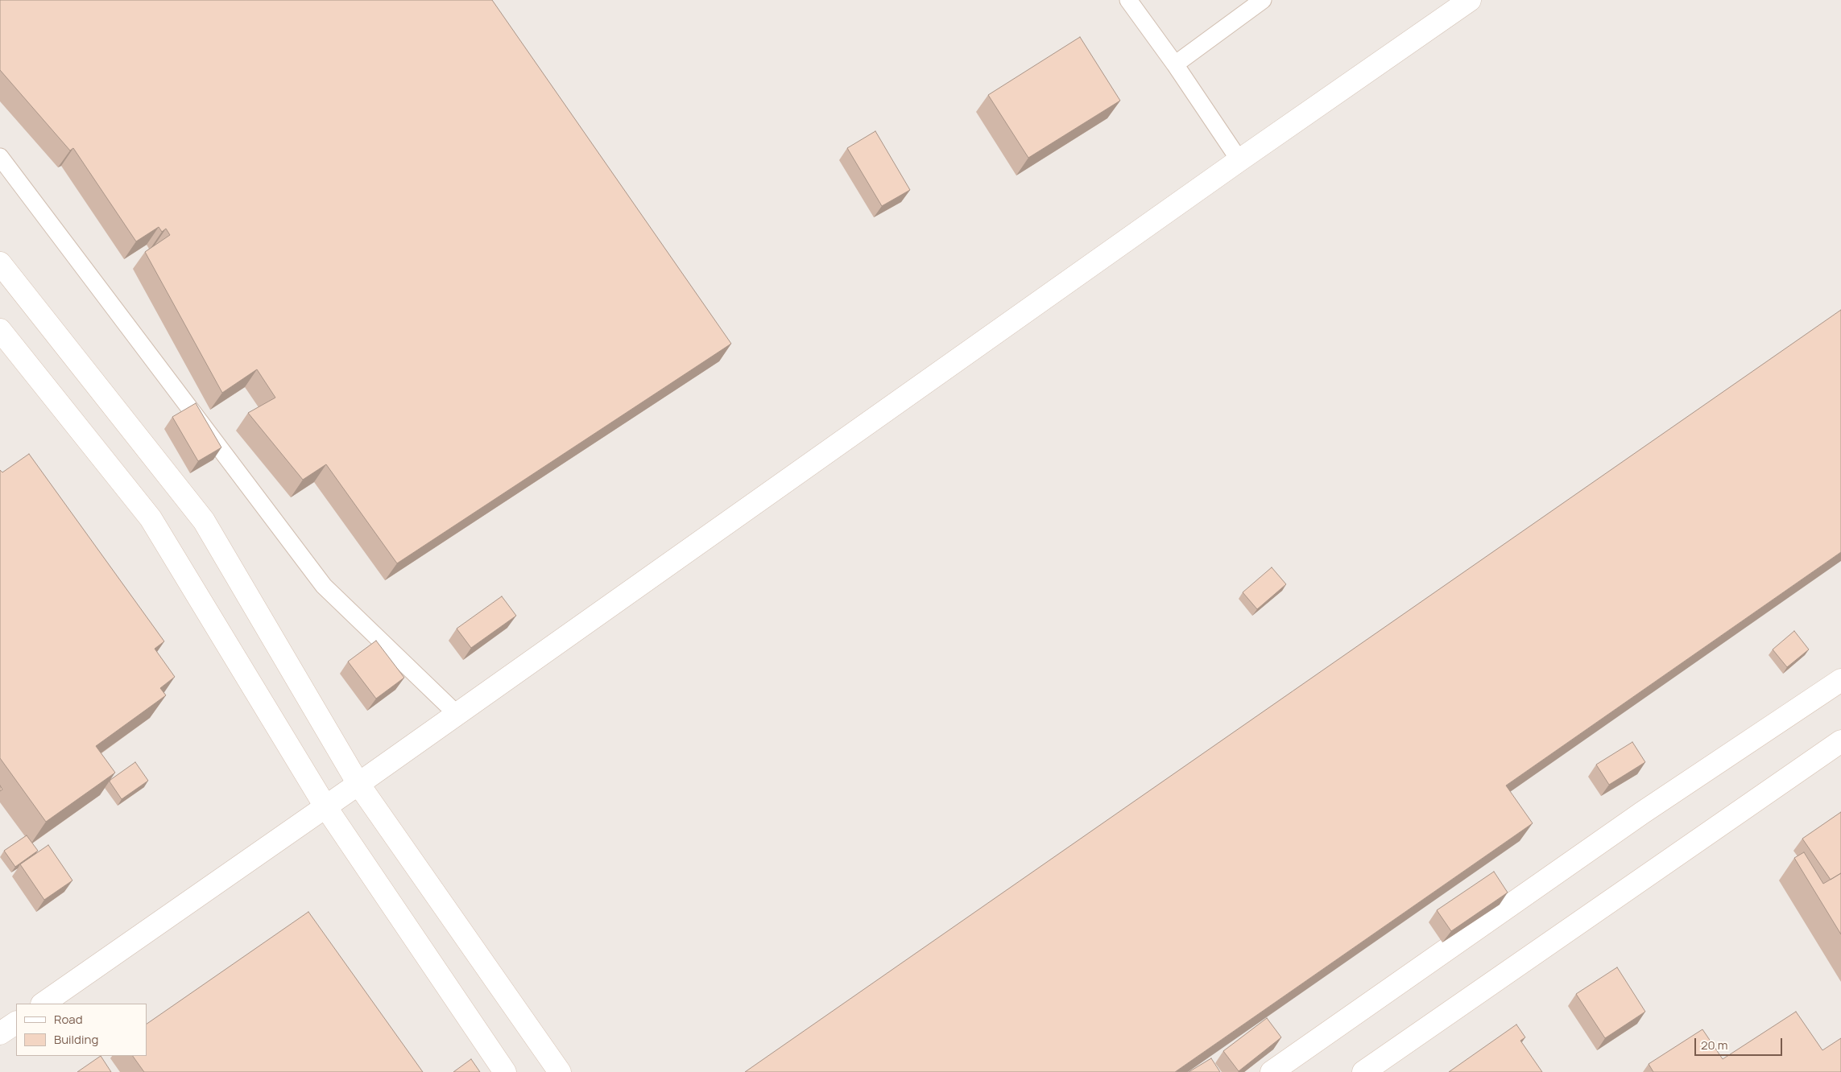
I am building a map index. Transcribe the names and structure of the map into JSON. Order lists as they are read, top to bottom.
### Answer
{
  "legend": ["Road", "Building"],
  "scale_bar": "20 m"
}
